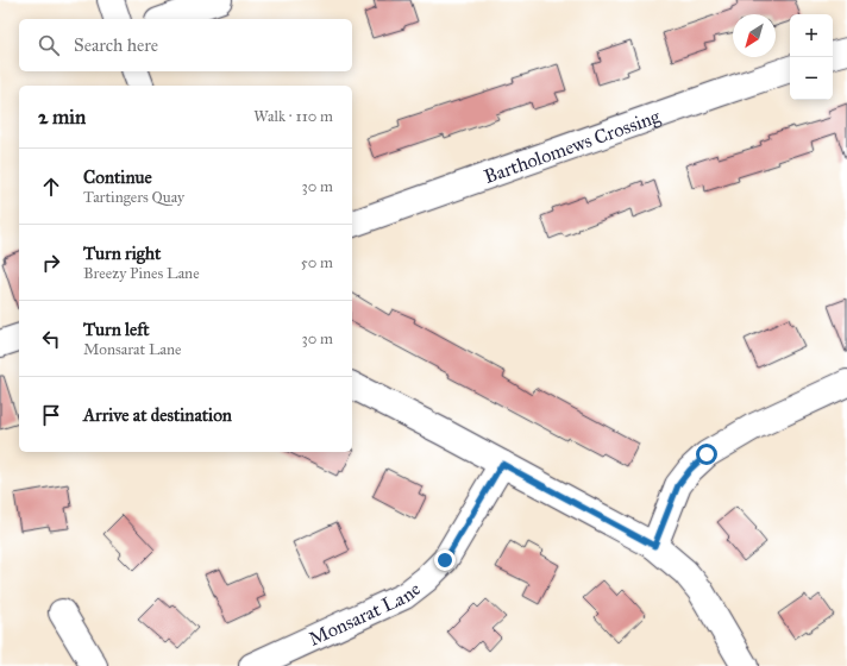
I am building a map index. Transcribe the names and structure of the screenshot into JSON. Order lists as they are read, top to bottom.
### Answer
{
  "streets": {
    "street": ["Bartholomews Crossing", "Monsarat Lane"]
  },
  "north": "bottom left",
  "page": {
    "map_buttons": ["+", "−"],
    "search": "Search here",
    "heading": ["2 min", "Walk · 110 m"],
    "list": [
      ["Continue", "Tartingers Quay", "30 m"],
      ["Turn right", "Breezy Pines Lane", "50 m"],
      ["Turn left", "Monsarat Lane", "30 m"],
      "Arrive at destination"
    ]
  }
}
